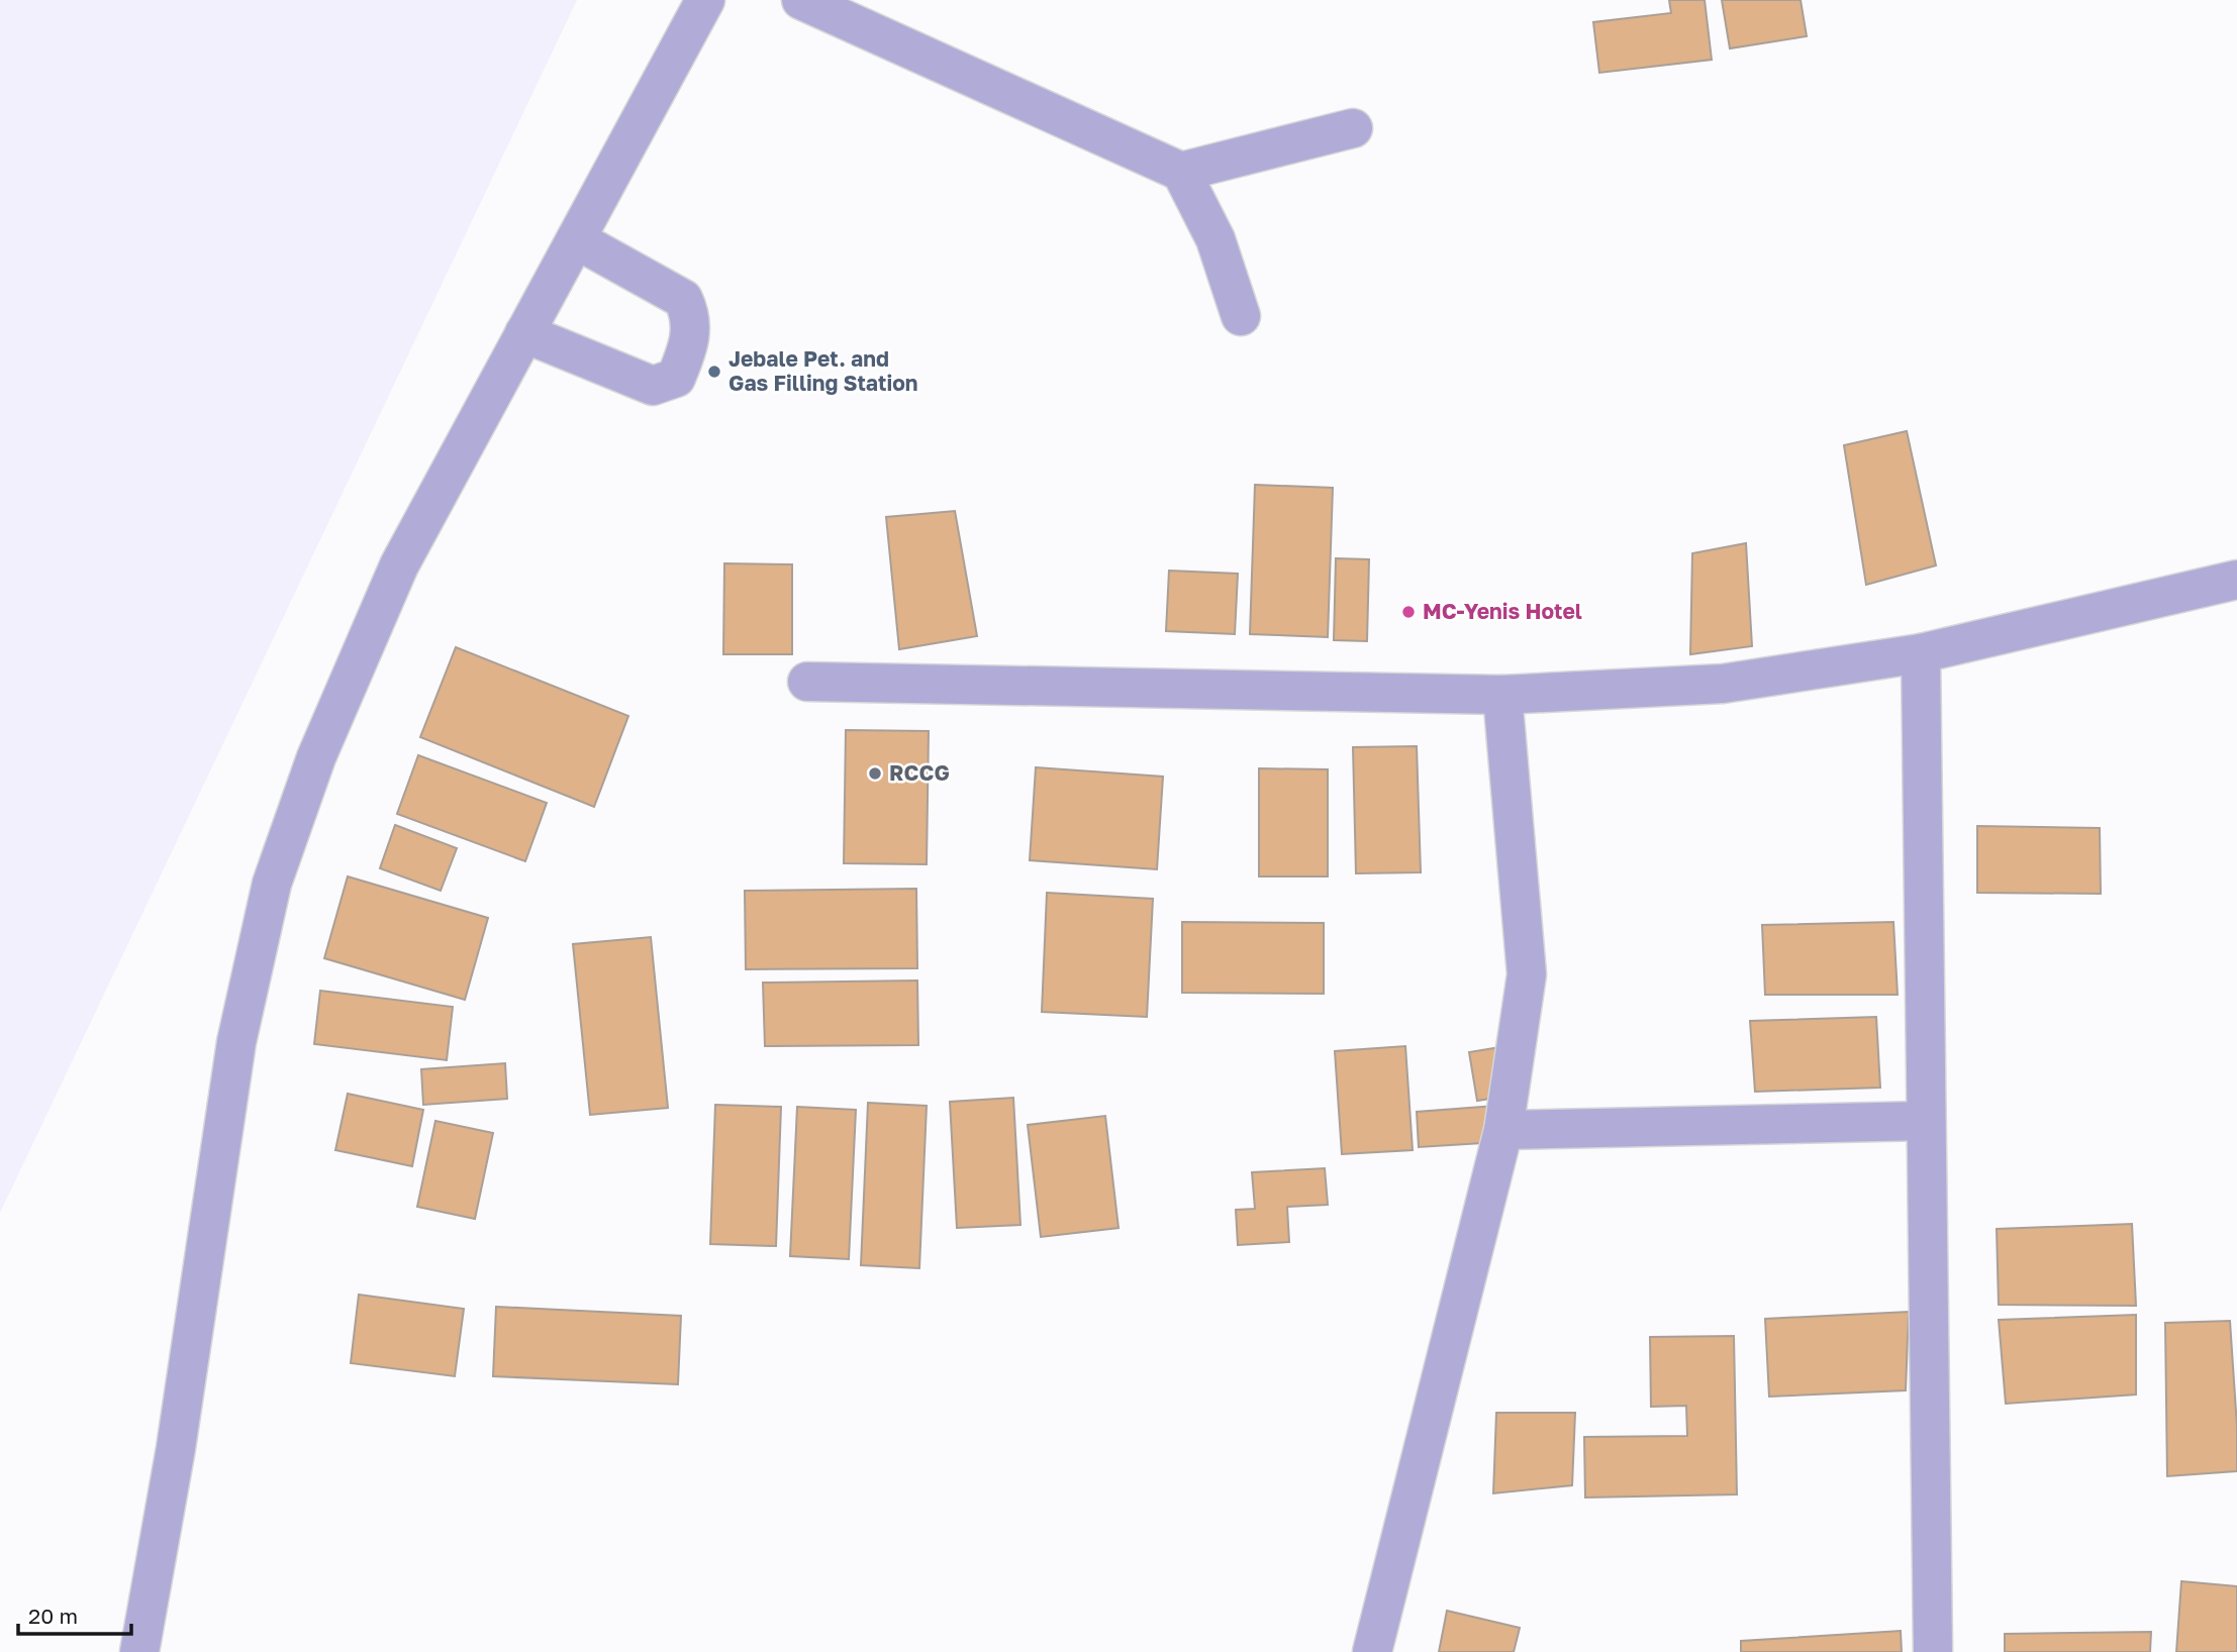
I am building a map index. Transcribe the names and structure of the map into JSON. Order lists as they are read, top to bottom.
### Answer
{
  "places": ["Jebale Pet. and Gas Filling Station", "MC-Yenis Hotel", "RCCG"],
  "scale_bar": "20 m"
}
